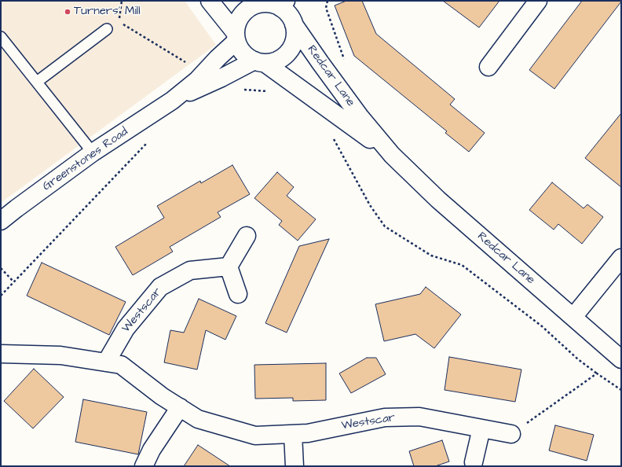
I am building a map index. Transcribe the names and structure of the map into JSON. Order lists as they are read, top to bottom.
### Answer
{
  "streets": {
    "street": ["Redcar Lane", "Greenstones Road", "Westscar"]
  },
  "crossings": [
    ["Redcar Lane", "Greenstones Road"]
  ],
  "places": ["Turners' Mill"]
}
